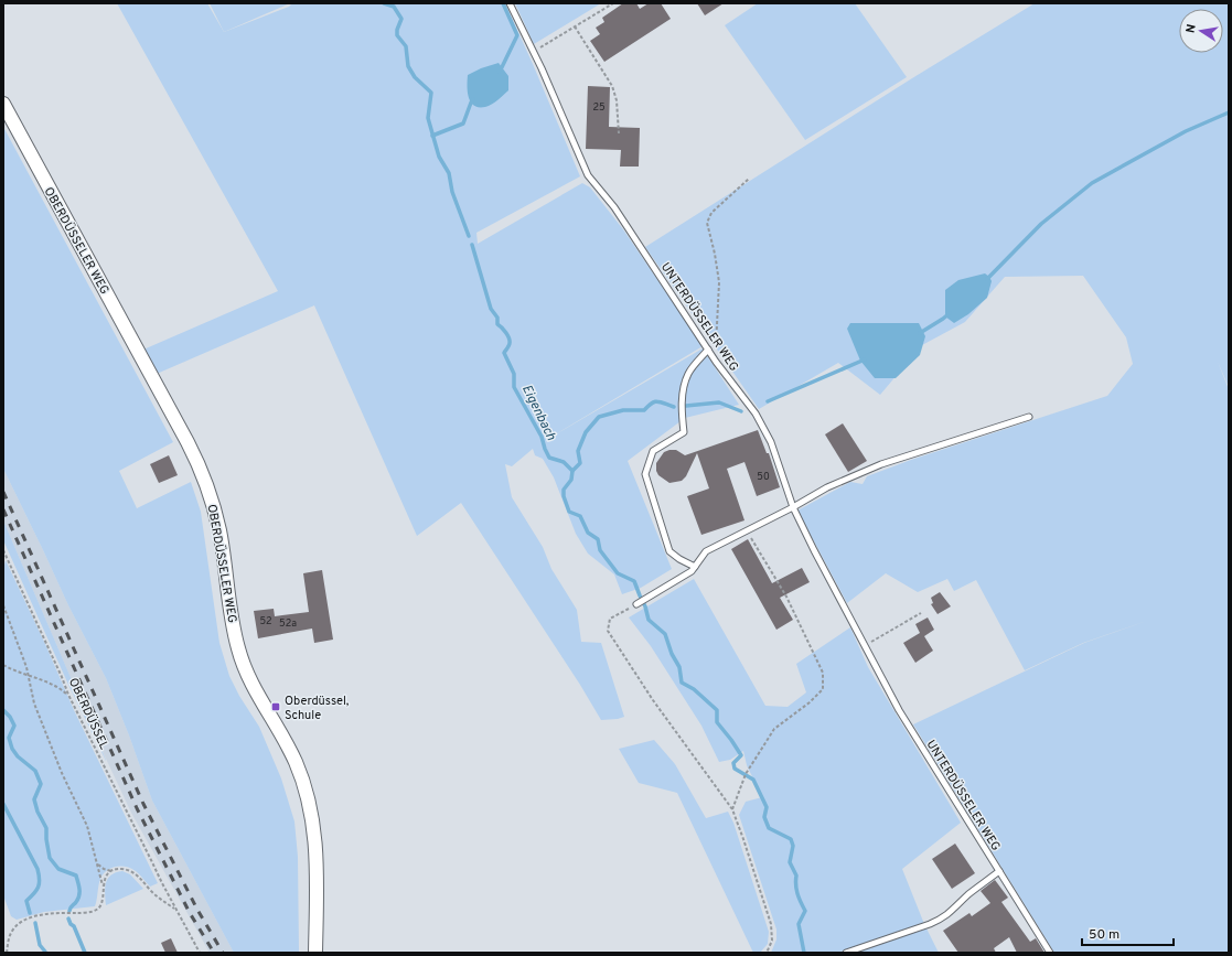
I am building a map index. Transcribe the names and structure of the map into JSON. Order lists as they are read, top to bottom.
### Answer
{
  "streets": {
    "street": ["OBERDÜSSELER WEG"],
    "lane": ["UNTERDÜSSELER WEG"],
    "path": ["OBERDÜSSEL"]
  },
  "water": ["Eigenbach"],
  "places": {
    "transit": ["Oberdüssel, Schule"]
  },
  "house_numbers": [
    "25",
    "50",
    "52",
    "52a"
  ],
  "scale_bar": "50 m",
  "north": "left"
}
